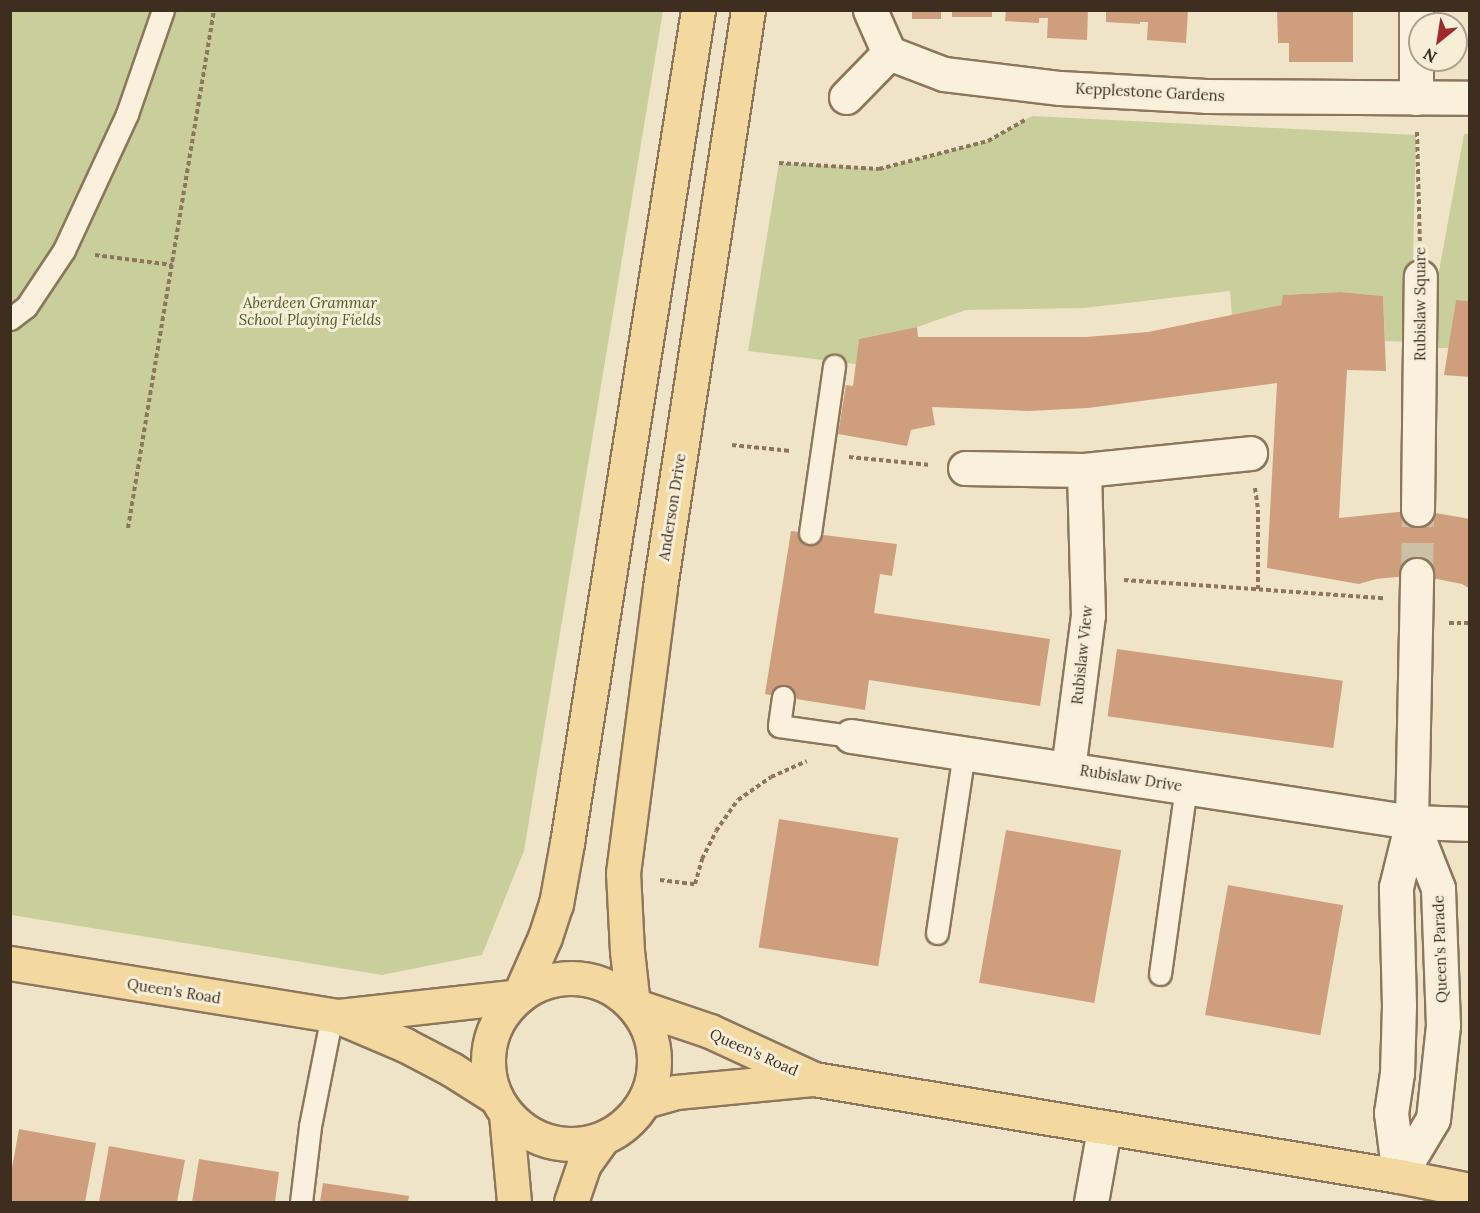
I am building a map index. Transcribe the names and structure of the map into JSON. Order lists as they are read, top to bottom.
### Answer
{
  "streets": {
    "main road": ["Anderson Drive", "Queen's Road"],
    "street": [
      "Kepplestone Gardens",
      "Rubislaw Square",
      "Rubislaw View",
      "Rubislaw Drive",
      "Queen's Parade"
    ]
  },
  "crossings": [
    ["Kepplestone Gardens", "Rubislaw Square"],
    ["Anderson Drive", "Queen's Road"],
    ["Rubislaw View", "Rubislaw Drive"],
    ["Rubislaw Drive", "Queen's Parade"]
  ],
  "parks": ["Aberdeen Grammar School Playing Fields"],
  "north": "bottom left"
}
